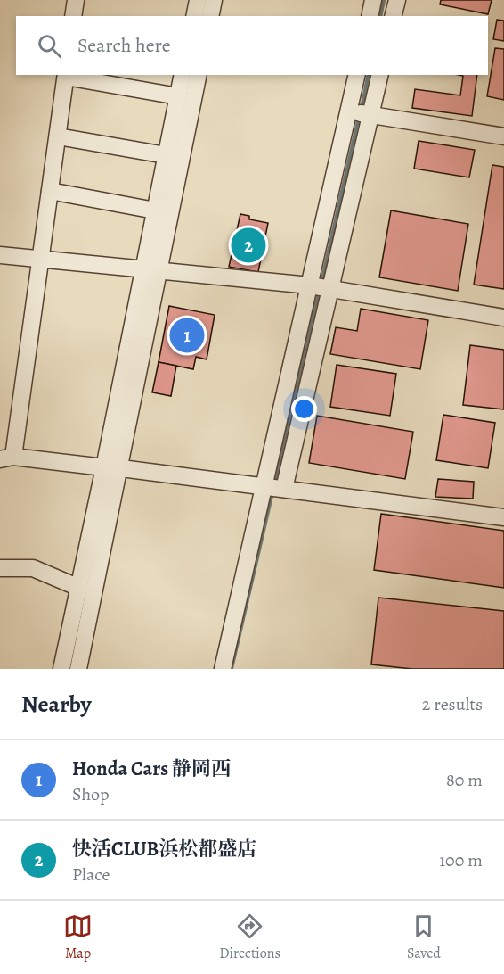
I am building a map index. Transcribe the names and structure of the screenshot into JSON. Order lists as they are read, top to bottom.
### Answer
{
  "page": {
    "search": "Search here",
    "pins": ["2", "1"],
    "heading": ["Nearby", "2 results"],
    "list": [
      {
        "mark": "1",
        "name": "Honda Cars 静岡西",
        "note": "Shop",
        "value": "80 m"
      },
      {
        "mark": "2",
        "name": "快活CLUB浜松都盛店",
        "note": "Place",
        "value": "100 m"
      }
    ],
    "nav": ["Map", "Directions", "Saved"]
  }
}
